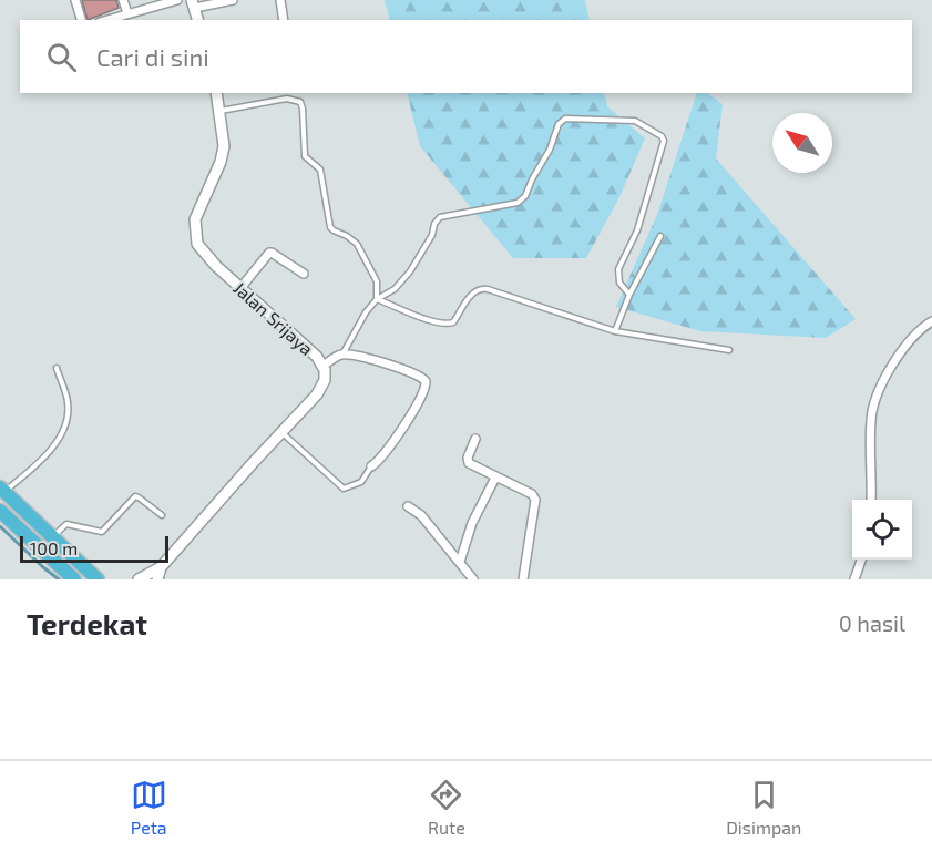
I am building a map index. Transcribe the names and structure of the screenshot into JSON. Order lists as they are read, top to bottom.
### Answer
{
  "streets": {
    "street": ["Jalan Srijaya"]
  },
  "scale_bar": "100 m",
  "north": "top left",
  "page": {
    "search": "Cari di sini",
    "scale": "100 m",
    "heading": ["Terdekat", "0 hasil"],
    "nav": ["Peta", "Rute", "Disimpan"]
  }
}
